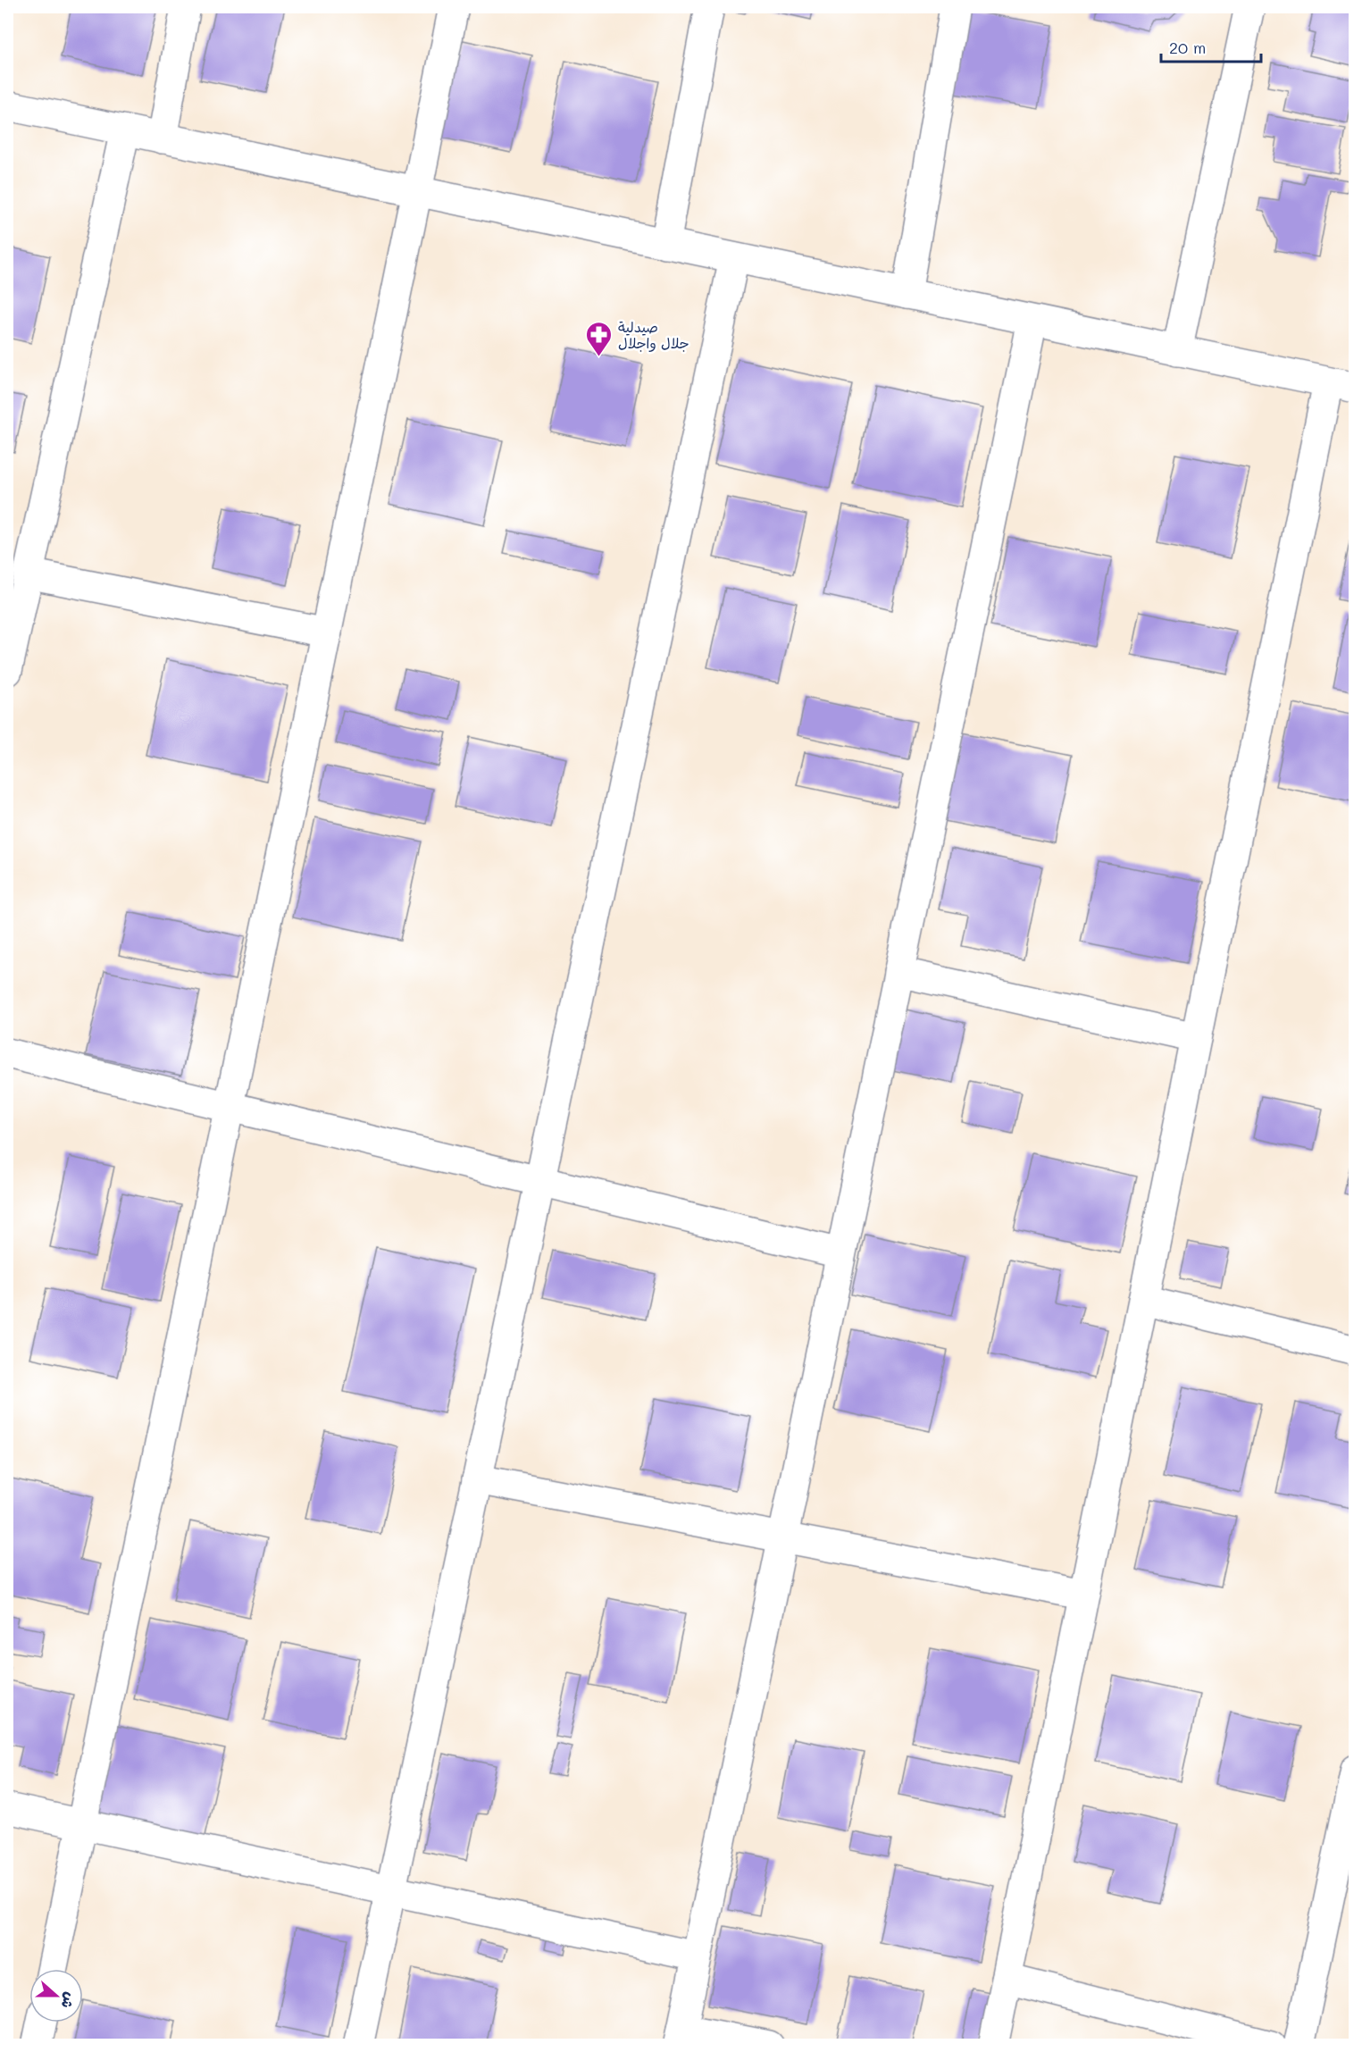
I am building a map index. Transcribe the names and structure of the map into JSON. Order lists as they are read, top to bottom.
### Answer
{
  "places": {
    "pharmacy": ["صيدلية جلال واجلال"]
  },
  "scale_bar": "20 m",
  "north": "right"
}
